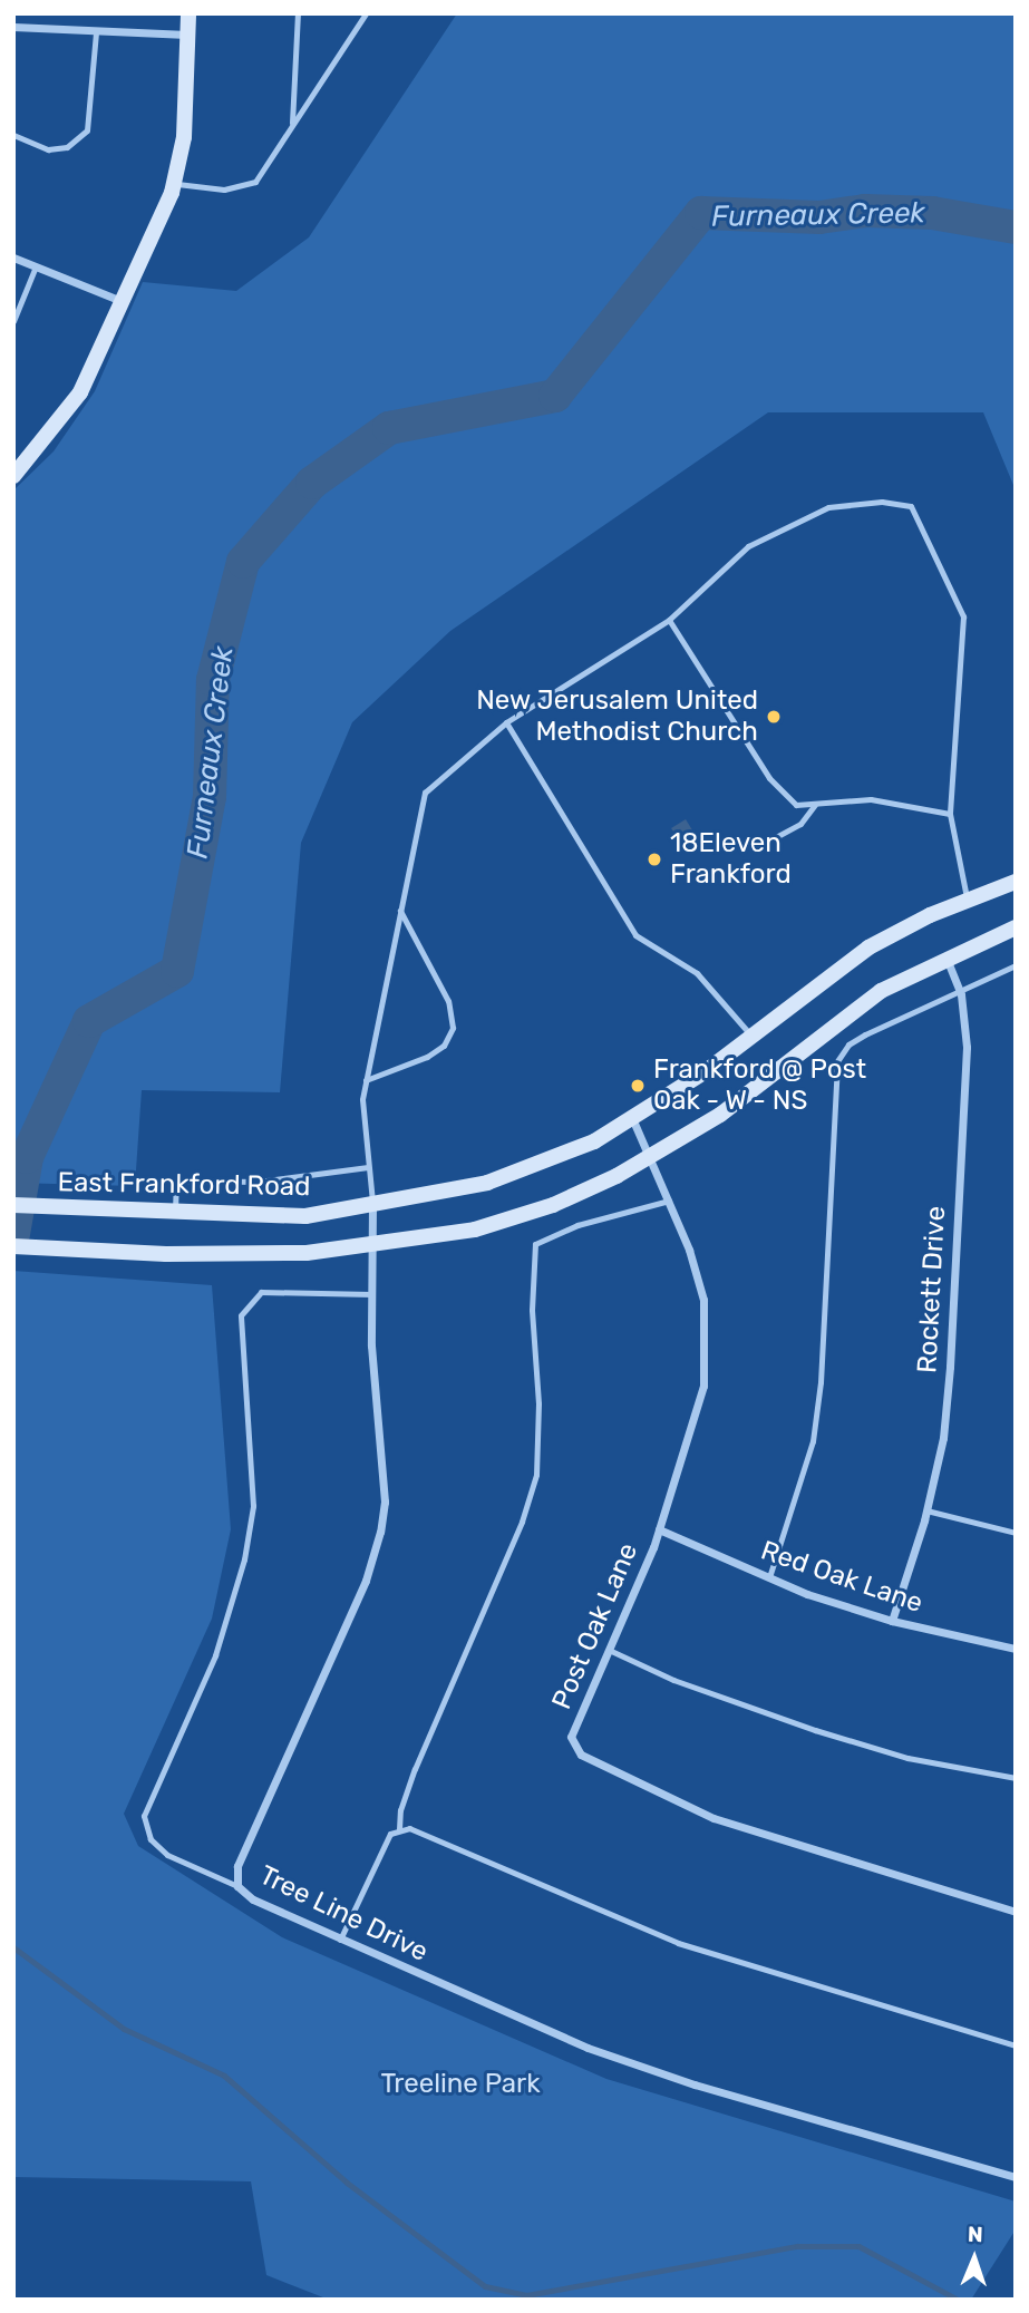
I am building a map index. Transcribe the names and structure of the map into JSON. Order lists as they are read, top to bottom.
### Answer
{
  "streets": {
    "main road": ["East Frankford Road"],
    "street": [
      "Rockett Drive",
      "Red Oak Lane",
      "Post Oak Lane",
      "Tree Line Drive"
    ]
  },
  "crossings": [
    ["East Frankford Road", "Post Oak Lane"],
    ["East Frankford Road", "Tree Line Drive"],
    ["Rockett Drive", "Red Oak Lane"],
    ["Red Oak Lane", "Post Oak Lane"]
  ],
  "water": ["Furneaux Creek"],
  "parks": ["Treeline Park"],
  "places": ["New Jerusalem United Methodist Church", "18Eleven Frankford", "Frankford @ Post Oak - W - NS"],
  "north": "top"
}
